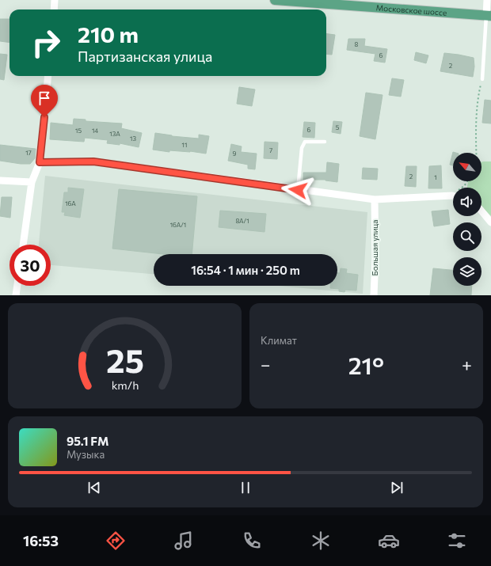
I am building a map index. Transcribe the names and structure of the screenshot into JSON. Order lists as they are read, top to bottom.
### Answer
{
  "streets": {
    "main road": ["Московское шоссе"],
    "street": ["Большая улица"]
  },
  "house_numbers": [
    "8",
    "6",
    "2",
    "5",
    "6",
    "15",
    "14",
    "13А",
    "13",
    "11",
    "7",
    "17",
    "9",
    "2",
    "1",
    "16A",
    "8A/1",
    "16A/1"
  ],
  "north": "top left",
  "page": {
    "turn": ["210 m", "Партизанская улица"],
    "limit": "30",
    "trip": "16:54 · 1 мин · 250 m",
    "tile": "Климат",
    "heat": ["−", "21°", "+"],
    "song": ["95.1 FM", "Музыка"],
    "tabs": "16:53",
    "gauge": ["25", "km/h"]
  }
}
